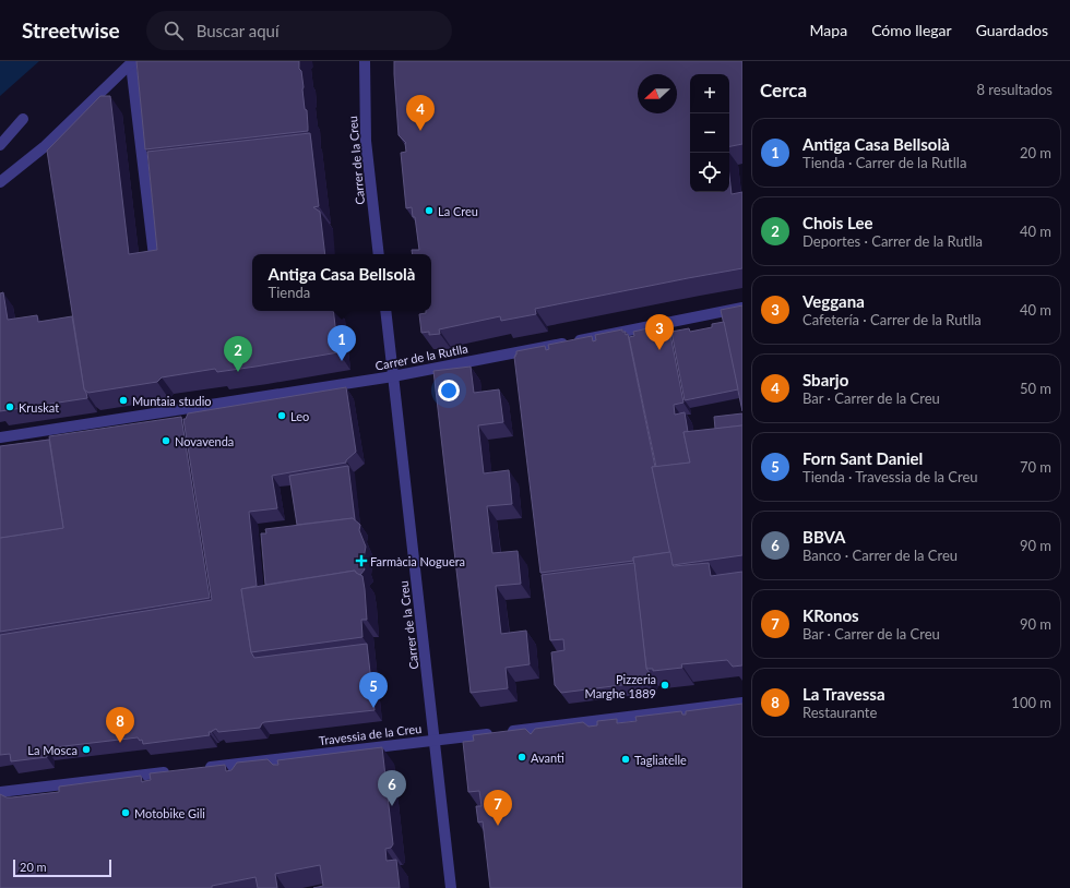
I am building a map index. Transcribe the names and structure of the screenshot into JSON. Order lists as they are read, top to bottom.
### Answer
{
  "streets": {
    "street": ["Carrer de la Creu", "Carrer de la Rutlla", "Travessia de la Creu"]
  },
  "crossings": [
    ["Carrer de la Creu", "Carrer de la Rutlla"],
    ["Carrer de la Creu", "Travessia de la Creu"]
  ],
  "places": {
    "other": [
      "La Creu",
      "Muntaia studio",
      "Kruskat",
      "Leo",
      "Novavenda",
      "Pizzeria Marghe 1889",
      "La Mosca",
      "Avanti",
      "Tagliatelle",
      "Motobike Gili"
    ],
    "health": ["Farmàcia Noguera"]
  },
  "scale_bar": "20 m",
  "north": "left",
  "page": {
    "header": "Streetwise",
    "search": "Buscar aquí",
    "nav": ["Mapa", "Cómo llegar", "Guardados"],
    "heading": ["Cerca", "8 resultados"],
    "map_buttons": ["+", "−"],
    "pins": [
      "4",
      "3",
      "1",
      "2",
      "5",
      "8",
      "6",
      "7"
    ],
    "list": [
      {
        "mark": "1",
        "name": "Antiga Casa Bellsolà",
        "note": "Tienda · Carrer de la Rutlla",
        "value": "20 m"
      },
      {
        "mark": "2",
        "name": "Chois Lee",
        "note": "Deportes · Carrer de la Rutlla",
        "value": "40 m"
      },
      {
        "mark": "3",
        "name": "Veggana",
        "note": "Cafetería · Carrer de la Rutlla",
        "value": "40 m"
      },
      {
        "mark": "4",
        "name": "Sbarjo",
        "note": "Bar · Carrer de la Creu",
        "value": "50 m"
      },
      {
        "mark": "5",
        "name": "Forn Sant Daniel",
        "note": "Tienda · Travessia de la Creu",
        "value": "70 m"
      },
      {
        "mark": "6",
        "name": "BBVA",
        "note": "Banco · Carrer de la Creu",
        "value": "90 m"
      },
      {
        "mark": "7",
        "name": "KRonos",
        "note": "Bar · Carrer de la Creu",
        "value": "90 m"
      },
      {
        "mark": "8",
        "name": "La Travessa",
        "note": "Restaurante",
        "value": "100 m"
      }
    ],
    "popup": ["Antiga Casa Bellsolà", "Tienda"],
    "scale": "20 m"
  }
}
